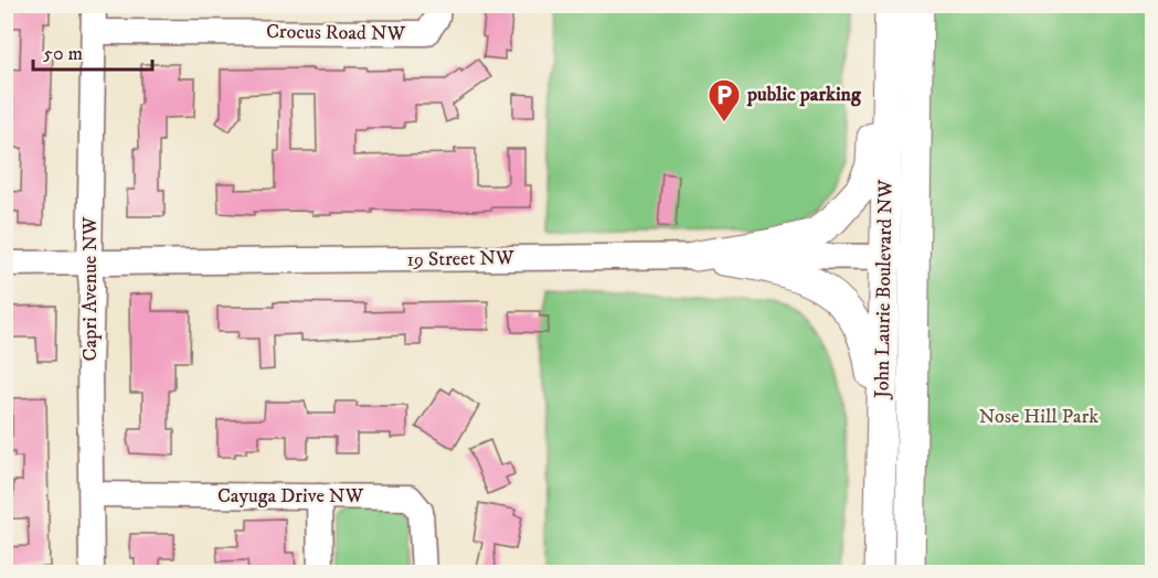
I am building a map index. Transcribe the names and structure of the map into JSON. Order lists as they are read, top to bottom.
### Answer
{
  "streets": {
    "main road": ["John Laurie Boulevard NW"],
    "street": [
      "Crocus Road NW",
      "19 Street NW",
      "Capri Avenue NW",
      "Cayuga Drive NW"
    ]
  },
  "crossings": [
    ["Crocus Road NW", "Capri Avenue NW"],
    ["19 Street NW", "Capri Avenue NW"],
    ["19 Street NW", "John Laurie Boulevard NW"],
    ["Capri Avenue NW", "Cayuga Drive NW"]
  ],
  "parks": ["Nose Hill Park"],
  "places": {
    "parking": ["public parking"]
  },
  "scale_bar": "50 m"
}
